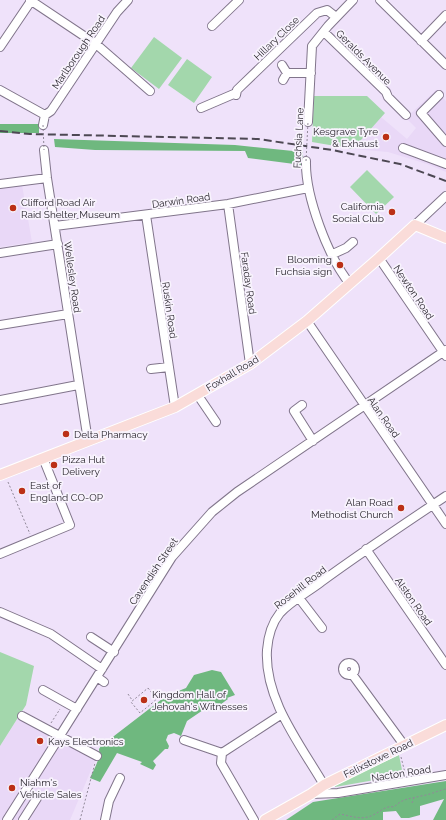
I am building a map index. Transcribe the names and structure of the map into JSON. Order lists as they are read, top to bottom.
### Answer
{
  "streets": {
    "main road": ["Foxhall Road", "Felixstowe Road"],
    "street": [
      "Hillary Close",
      "Marlborough Road",
      "Geralds Avenue",
      "Fuchsia Lane",
      "Darwin Road",
      "Wellesley Road",
      "Faraday Road",
      "Newton Road",
      "Ruskin Road",
      "Alan Road",
      "Cavendish Street",
      "Rosehill Road",
      "Alston Road",
      "Nacton Road"
    ]
  },
  "crossings": [
    ["Hillary Close", "Fuchsia Lane"],
    ["Geralds Avenue", "Fuchsia Lane"],
    ["Fuchsia Lane", "Darwin Road"],
    ["Fuchsia Lane", "Foxhall Road"],
    ["Darwin Road", "Wellesley Road"],
    ["Darwin Road", "Faraday Road"],
    ["Darwin Road", "Ruskin Road"],
    ["Wellesley Road", "Foxhall Road"],
    ["Faraday Road", "Foxhall Road"],
    ["Newton Road", "Foxhall Road"],
    ["Newton Road", "Cavendish Street"],
    ["Ruskin Road", "Foxhall Road"],
    ["Foxhall Road", "Alan Road"],
    ["Alan Road", "Cavendish Street"],
    ["Alan Road", "Rosehill Road"],
    ["Rosehill Road", "Alston Road"],
    ["Rosehill Road", "Felixstowe Road"],
    ["Felixstowe Road", "Nacton Road"]
  ],
  "places": [
    "Kesgrave Tyre & Exhaust",
    "Clifford Road Air Raid Shelter Museum",
    "California Social Club",
    "Blooming Fuchsia sign",
    "Delta Pharmacy",
    "Pizza Hut Delivery",
    "East of England CO-OP",
    "Alan Road Methodist Church",
    "Kingdom Hall of Jehovah's Witnesses",
    "Kays Electronics",
    "Niahm's Vehicle Sales"
  ]
}
